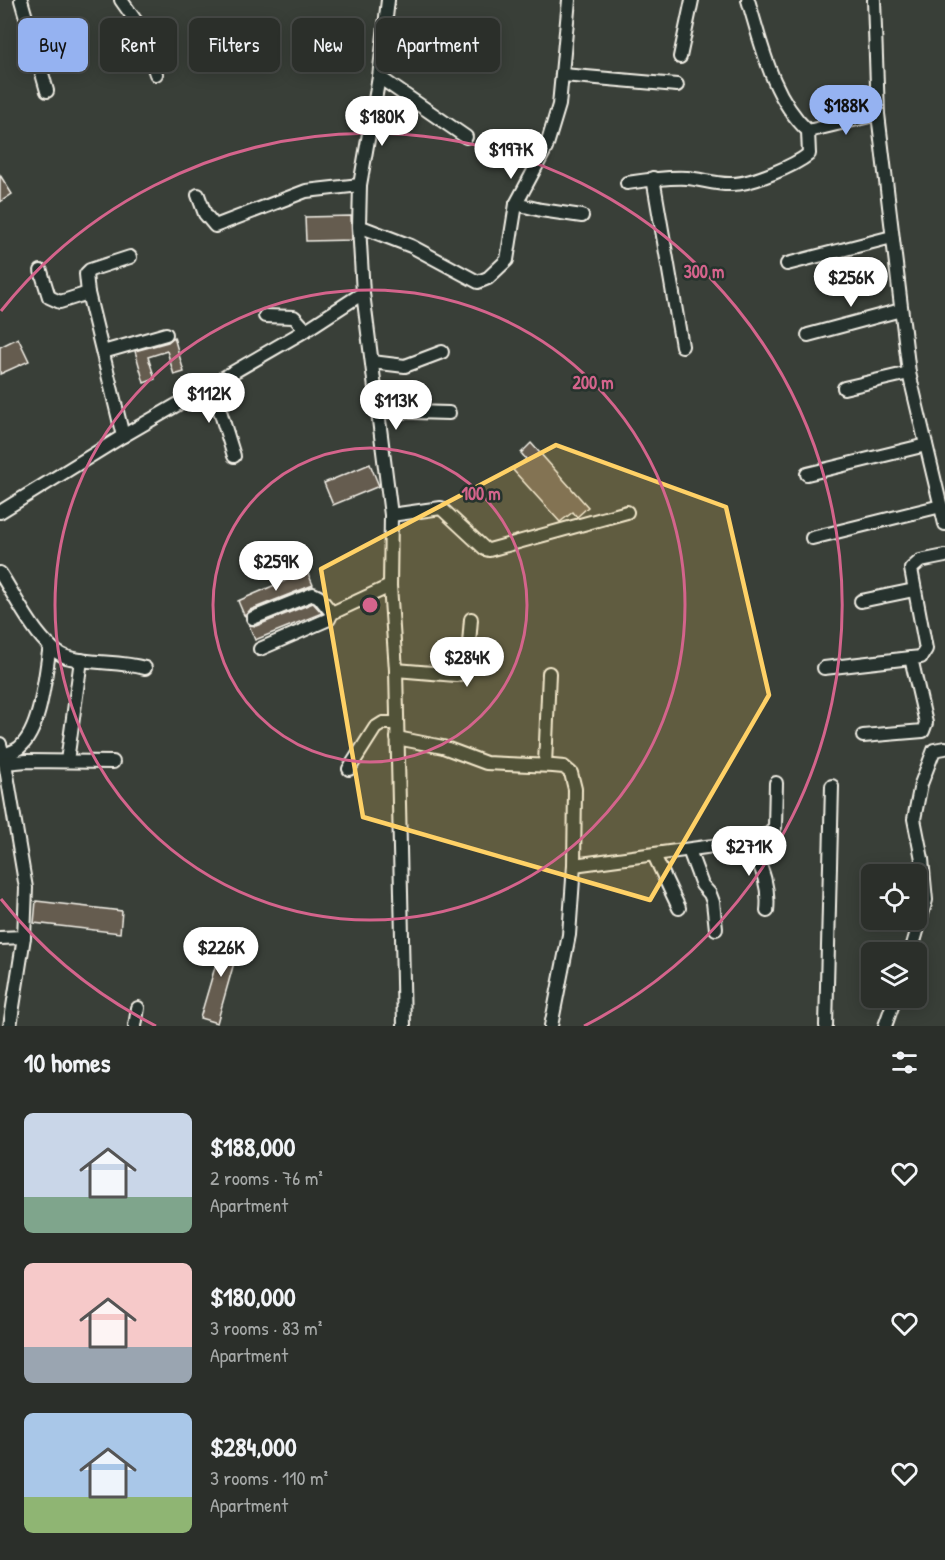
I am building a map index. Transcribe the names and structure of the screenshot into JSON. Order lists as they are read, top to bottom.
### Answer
{
  "page": {
    "chip": [
      "Buy",
      "Rent",
      "Filters",
      "New",
      "Apartment"
    ],
    "price": [
      "$188K",
      "$180K",
      "$197K",
      "$256K",
      "$112K",
      "$113K",
      "$259K",
      "$284K",
      "$271K",
      "$226K"
    ],
    "heading": "10 homes",
    "list": [
      {
        "name": "$188,000",
        "note": "2 rooms · 76 m² · Apartment"
      },
      {
        "name": "$180,000",
        "note": "3 rooms · 83 m² · Apartment"
      },
      {
        "name": "$284,000",
        "note": "3 rooms · 110 m² · Apartment"
      }
    ]
  },
  "rings": ["300 m", "200 m", "100 m"]
}
